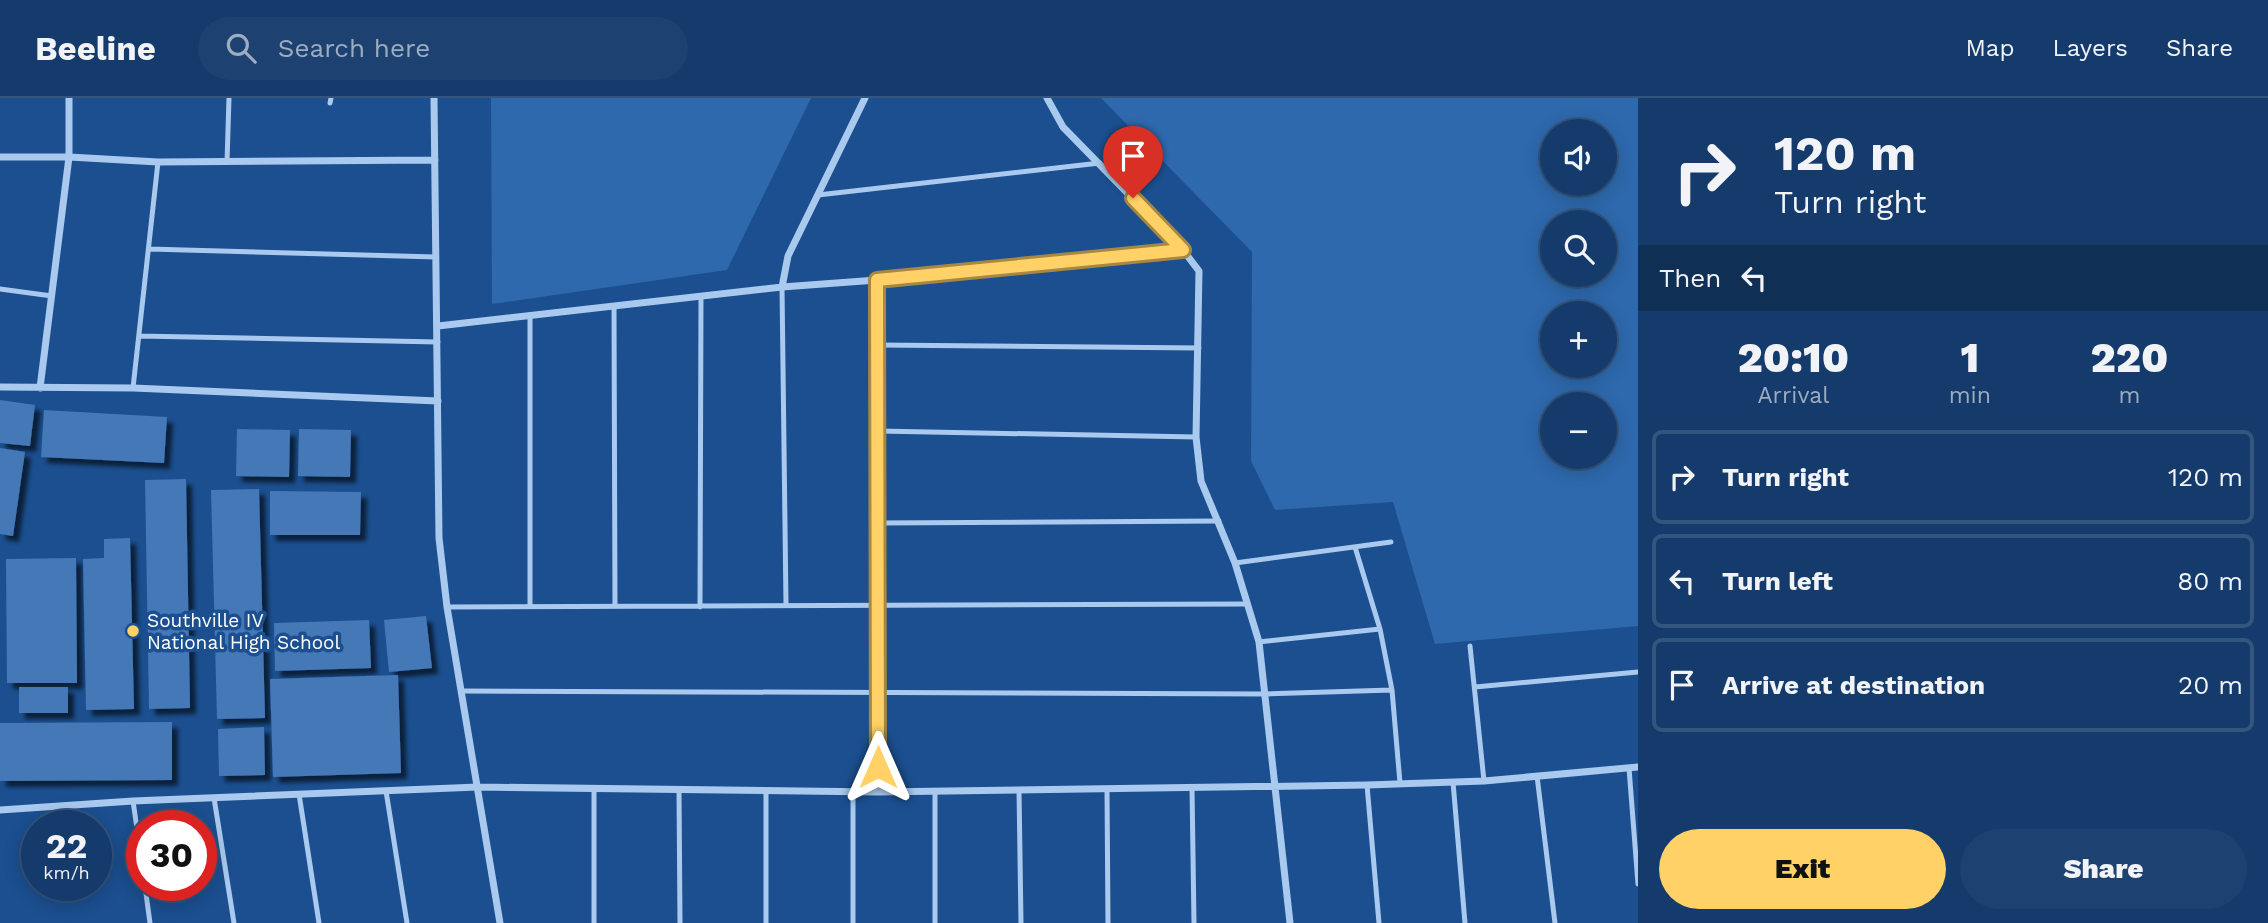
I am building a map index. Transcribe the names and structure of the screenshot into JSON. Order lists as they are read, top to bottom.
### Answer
{
  "places": ["Southville IV National High School"],
  "page": {
    "header": "Beeline",
    "search": "Search here",
    "nav": ["Map", "Layers", "Share"],
    "turn": ["120 m", "Turn right"],
    "map_buttons": ["+", "−"],
    "then": "Then",
    "eta": [
      "20:10",
      "Arrival",
      "1",
      "min",
      "220",
      "m"
    ],
    "list": [
      {
        "name": "Turn right",
        "value": "120 m"
      },
      {
        "name": "Turn left",
        "value": "80 m"
      },
      {
        "name": "Arrive at destination",
        "value": "20 m"
      }
    ],
    "speed": "22 km/h",
    "limit": "30",
    "buttons": ["Exit", "Share"]
  }
}
